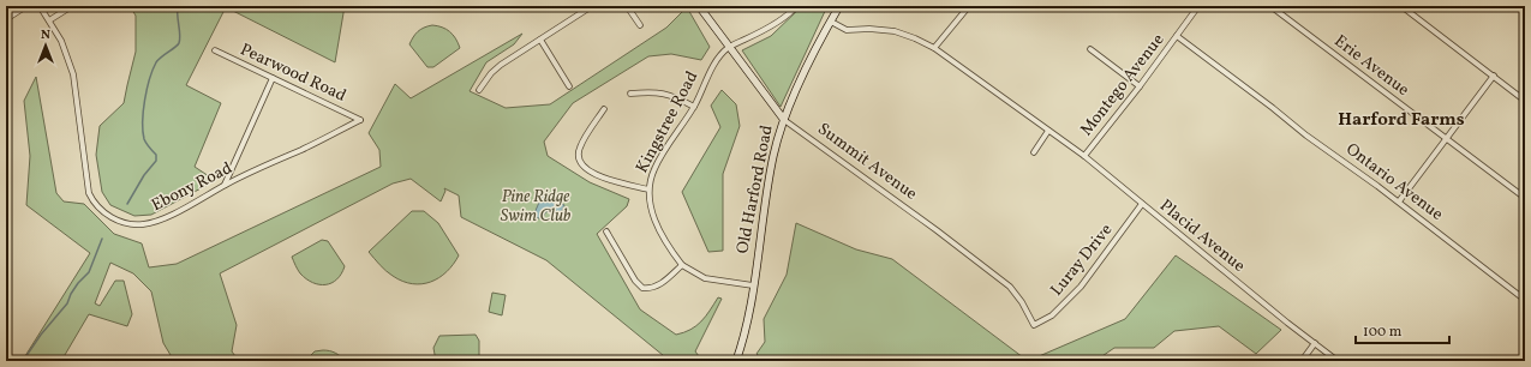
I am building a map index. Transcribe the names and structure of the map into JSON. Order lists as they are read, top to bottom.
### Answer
{
  "streets": {
    "street": [
      "Erie Avenue",
      "Pearwood Road",
      "Montego Avenue",
      "Kingstree Road",
      "Summit Avenue",
      "Ontario Avenue",
      "Ebony Road",
      "Old Harford Road",
      "Placid Avenue",
      "Luray Drive"
    ]
  },
  "crossings": [
    ["Pearwood Road", "Ebony Road"],
    ["Montego Avenue", "Ontario Avenue"],
    ["Montego Avenue", "Placid Avenue"],
    ["Kingstree Road", "Summit Avenue"],
    ["Summit Avenue", "Old Harford Road"],
    ["Summit Avenue", "Luray Drive"],
    ["Old Harford Road", "Placid Avenue"],
    ["Placid Avenue", "Luray Drive"]
  ],
  "districts": ["Harford Farms"],
  "parks": ["Pine Ridge Swim Club"],
  "scale_bar": "100 m",
  "north": "top"
}
